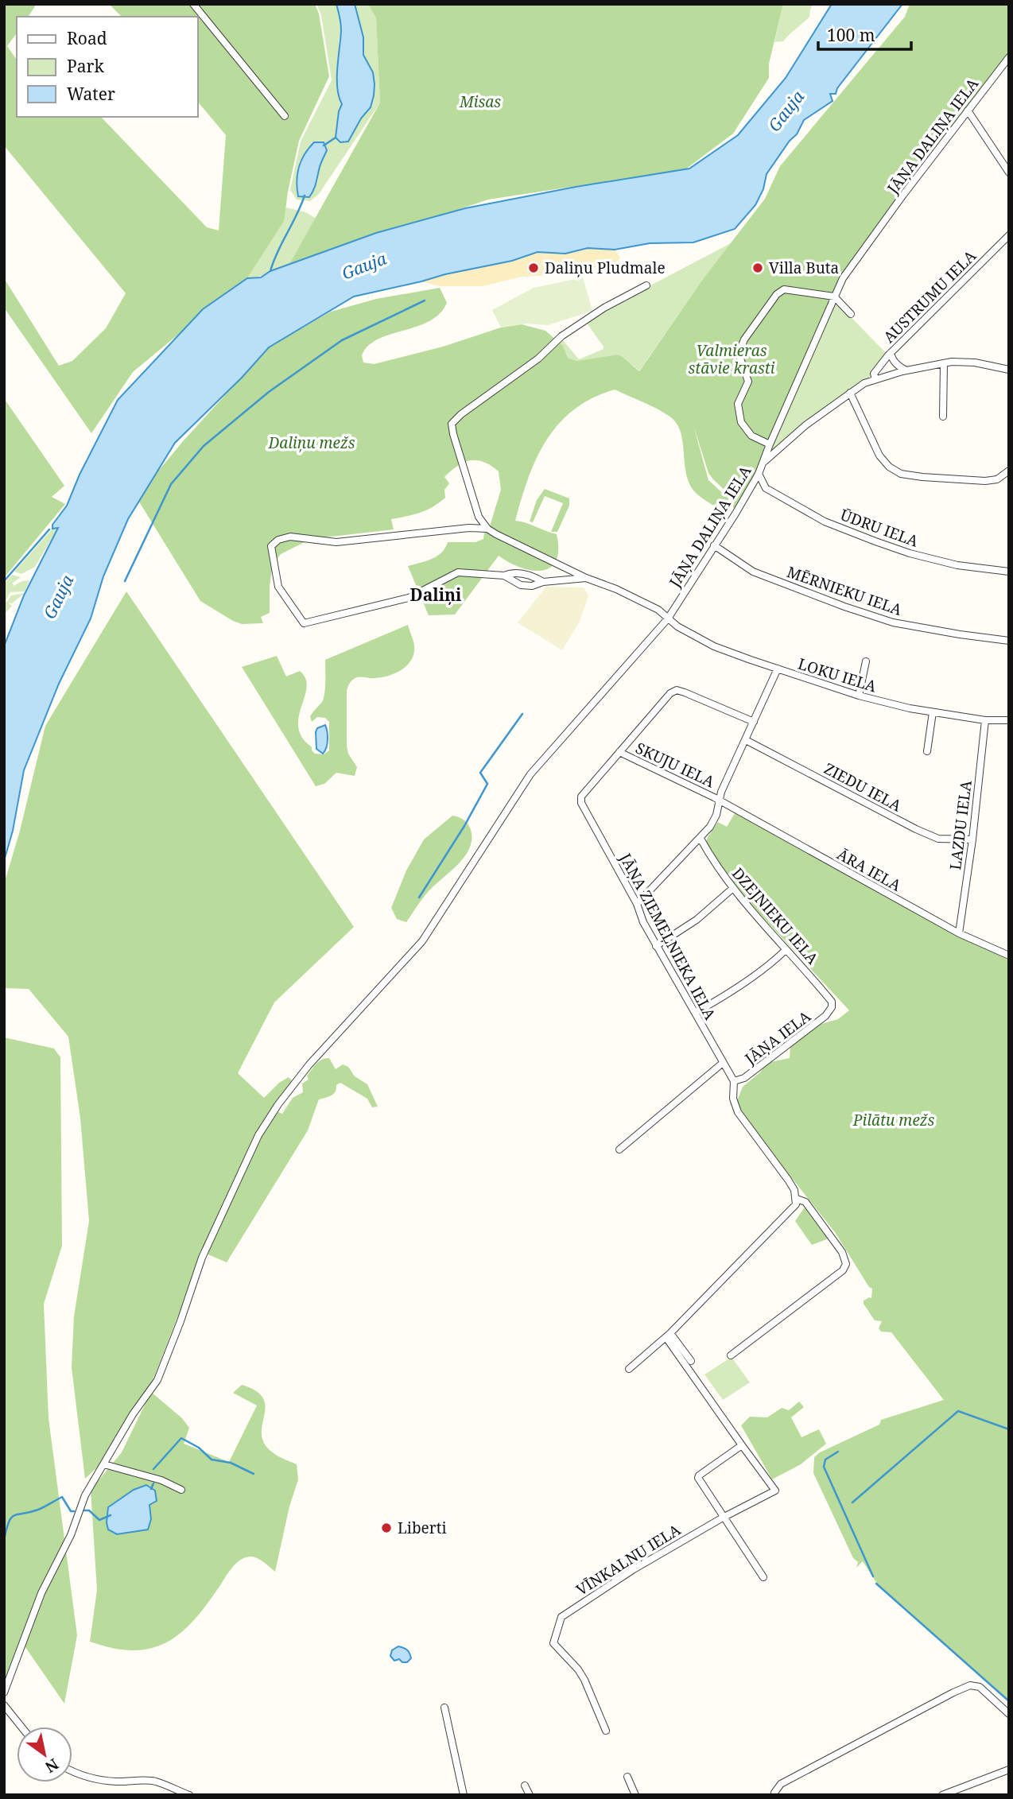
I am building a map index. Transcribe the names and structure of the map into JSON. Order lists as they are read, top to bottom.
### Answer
{
  "streets": {
    "street": [
      "JĀŅA DALIŅA IELA",
      "AUSTRUMU IELA",
      "ŪDRU IELA",
      "MĒRNIEKU IELA",
      "LOKU IELA",
      "SKUJU IELA",
      "ZIEDU IELA",
      "LAZDU IELA",
      "ĀRA IELA",
      "DZEJNIEKU IELA",
      "JĀŅA ZIEMEĻNIEKA IELA",
      "JĀŅA IELA",
      "VĪNKALNU IELA"
    ]
  },
  "crossings": [
    ["JĀŅA DALIŅA IELA", "ŪDRU IELA"],
    ["JĀŅA DALIŅA IELA", "MĒRNIEKU IELA"],
    ["JĀŅA DALIŅA IELA", "LOKU IELA"],
    ["LOKU IELA", "LAZDU IELA"],
    ["SKUJU IELA", "ĀRA IELA"],
    ["SKUJU IELA", "JĀŅA ZIEMEĻNIEKA IELA"],
    ["ZIEDU IELA", "LAZDU IELA"],
    ["LAZDU IELA", "ĀRA IELA"],
    ["DZEJNIEKU IELA", "JĀŅA IELA"],
    ["JĀŅA ZIEMEĻNIEKA IELA", "JĀŅA IELA"]
  ],
  "districts": ["Daliņi"],
  "water": ["Gauja"],
  "parks": [
    "Misas",
    "Valmieras stāvie krasti",
    "Daliņu mežs",
    "Pilātu mežs"
  ],
  "places": ["Daliņu Pludmale", "Villa Buta", "Liberti"],
  "legend": ["Road", "Park", "Water"],
  "scale_bar": "100 m",
  "north": "bottom right"
}
